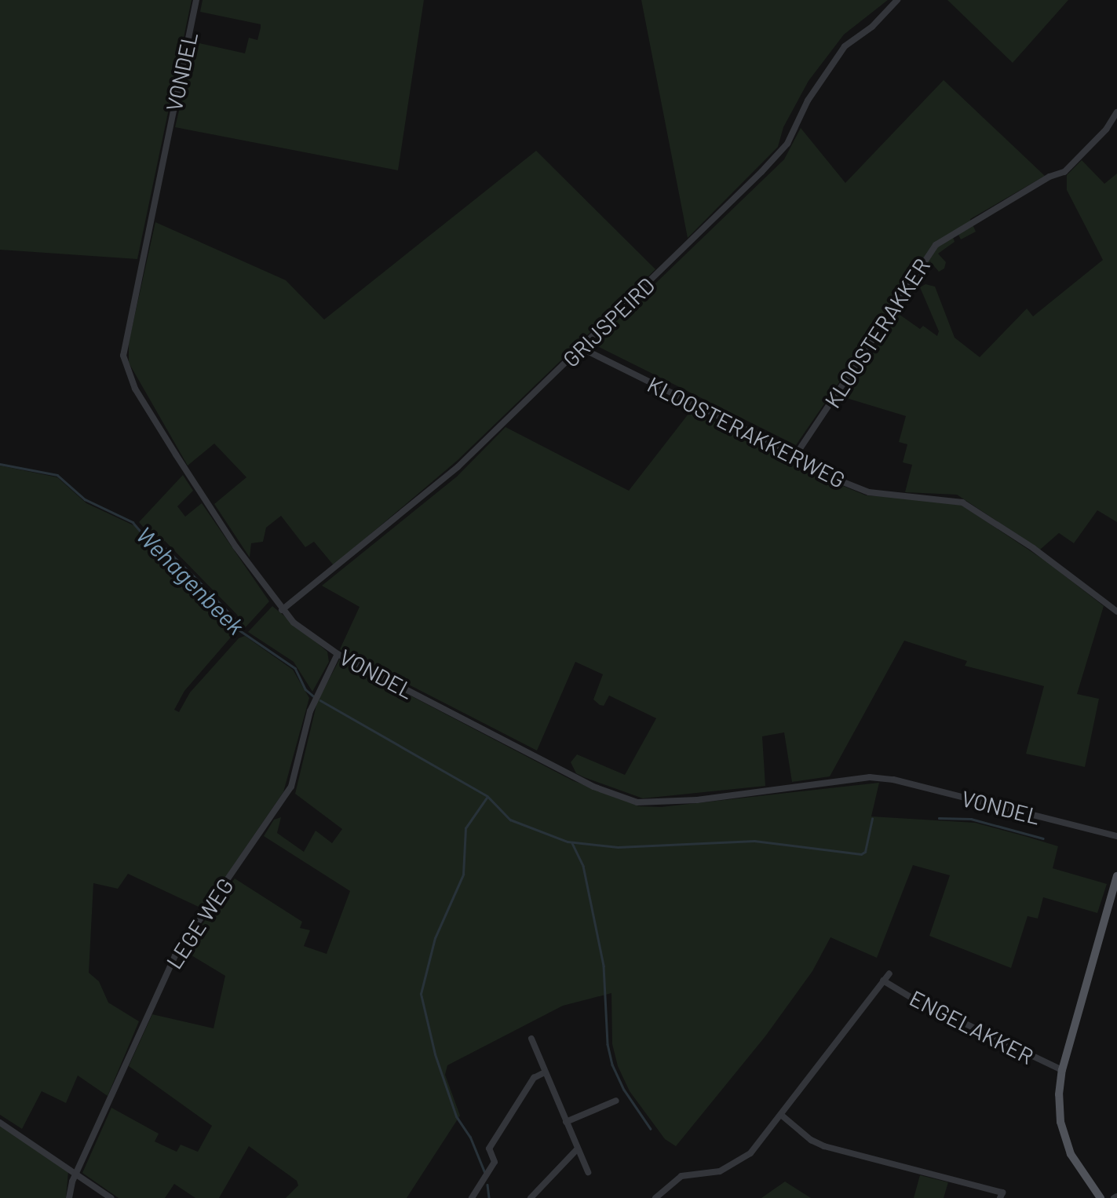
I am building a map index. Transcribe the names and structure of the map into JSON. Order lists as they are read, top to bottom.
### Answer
{
  "streets": {
    "street": [
      "VONDEL",
      "GRIJSPEIRD",
      "KLOOSTERAKKER",
      "KLOOSTERAKKERWEG",
      "LEGE WEG",
      "ENGELAKKER"
    ]
  },
  "crossings": [
    ["VONDEL", "GRIJSPEIRD"],
    ["VONDEL", "LEGE WEG"],
    ["GRIJSPEIRD", "KLOOSTERAKKERWEG"],
    ["KLOOSTERAKKER", "KLOOSTERAKKERWEG"]
  ],
  "water": ["Wehagenbeek"]
}
